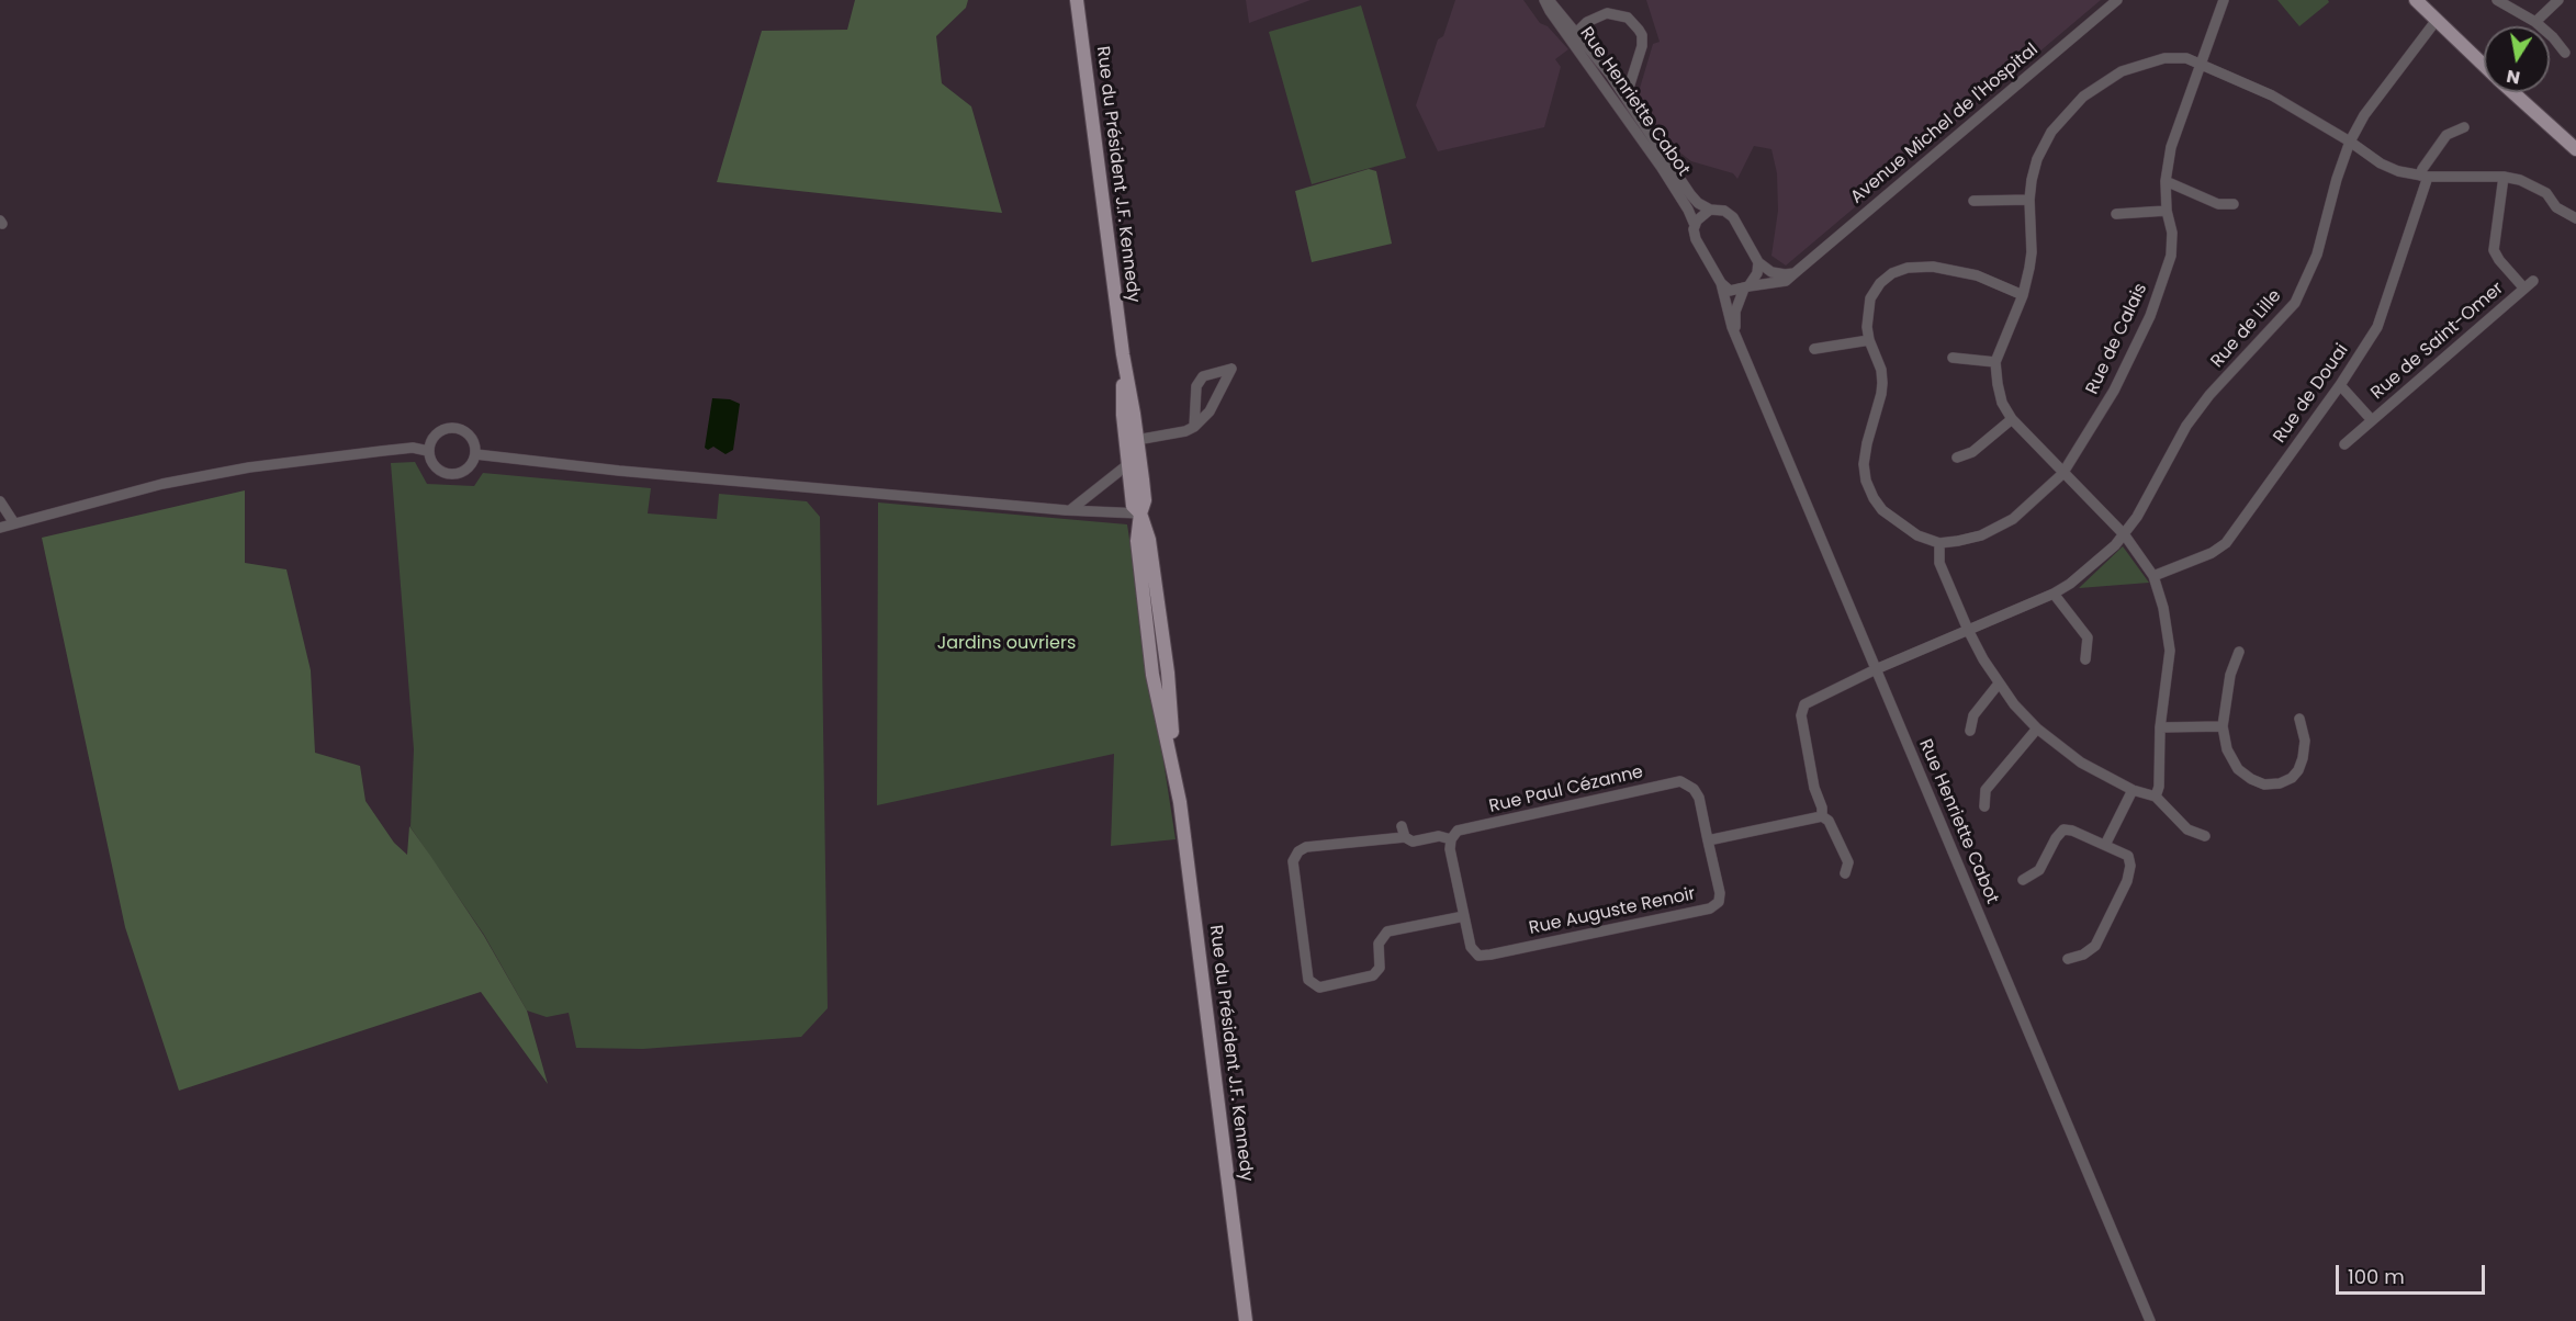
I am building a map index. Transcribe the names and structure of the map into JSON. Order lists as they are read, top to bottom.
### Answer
{
  "streets": {
    "main road": ["Rue du Président J.F. Kennedy"],
    "street": [
      "Rue Henriette Cabot",
      "Avenue Michel de l'Hospital",
      "Rue de Lille",
      "Rue de Calais",
      "Rue de Saint-Omer",
      "Rue de Douai",
      "Rue Paul Cézanne",
      "Rue Auguste Renoir"
    ]
  },
  "crossings": [
    ["Rue Henriette Cabot", "Avenue Michel de l'Hospital"],
    ["Rue Henriette Cabot", "Rue de Lille"],
    ["Rue de Saint-Omer", "Rue de Douai"],
    ["Rue Paul Cézanne", "Rue Auguste Renoir"]
  ],
  "parks": ["Jardins ouvriers"],
  "scale_bar": "100 m",
  "north": "bottom"
}
